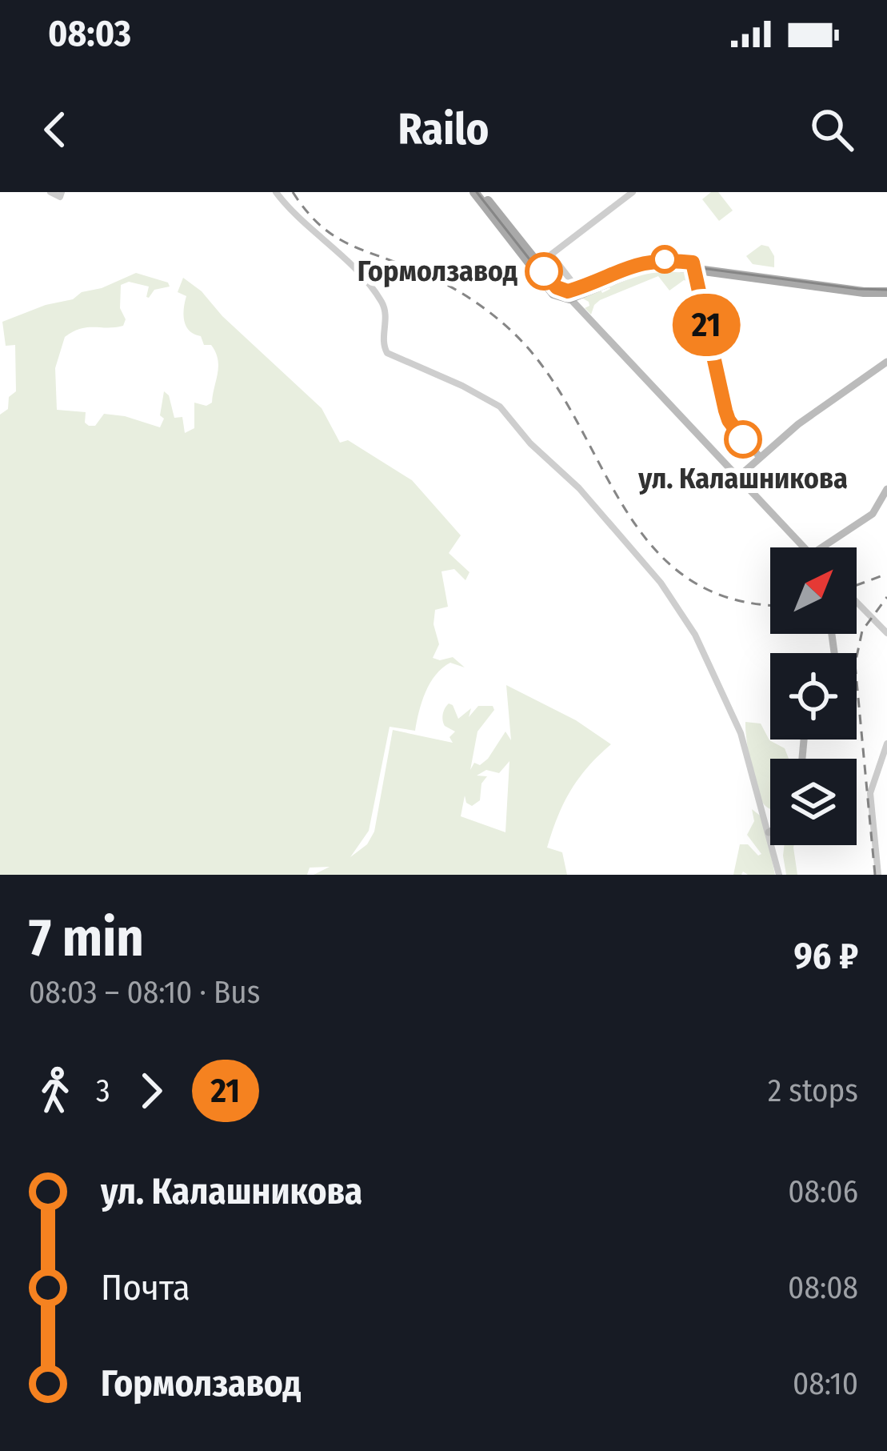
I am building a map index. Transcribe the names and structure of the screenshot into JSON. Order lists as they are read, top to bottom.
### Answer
{
  "places": ["Гормолзавод", "ул. Калашникова"],
  "lines": ["bus line 21"],
  "north": "top right",
  "page": {
    "status": "08:03",
    "header": "Railo",
    "on_map": "21",
    "heading": ["7 min", "08:03 – 08:10 · Bus", "96 ₽"],
    "legs": ["3", "21", "2 stops"],
    "list": [
      {
        "name": "ул. Калашникова",
        "value": "08:06"
      },
      {
        "name": "Почта",
        "value": "08:08"
      },
      {
        "name": "Гормолзавод",
        "value": "08:10"
      }
    ]
  }
}
